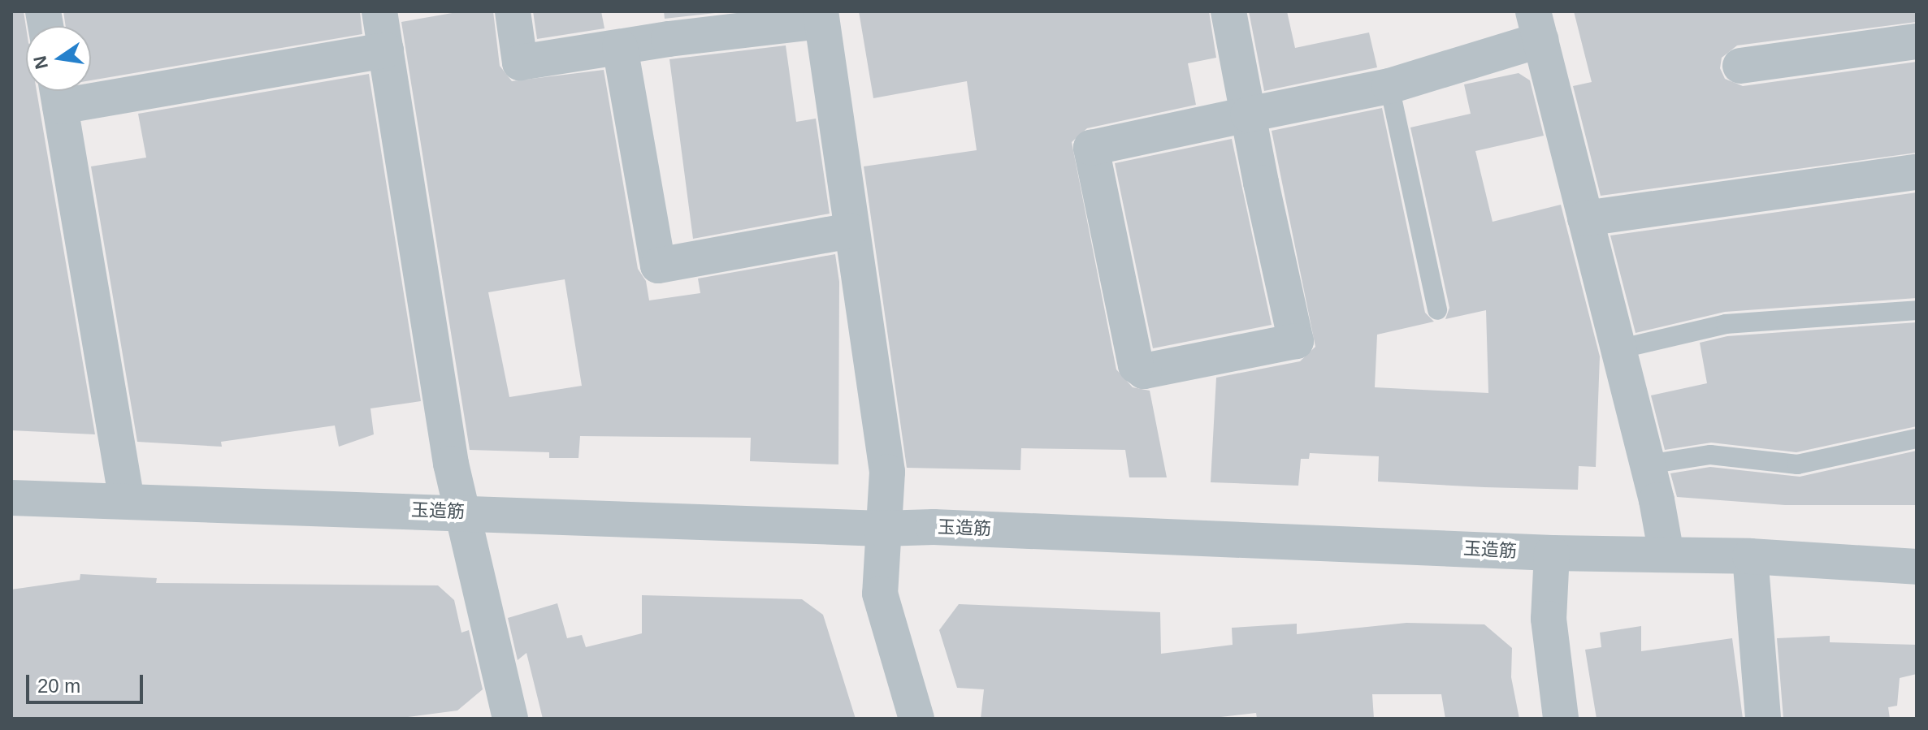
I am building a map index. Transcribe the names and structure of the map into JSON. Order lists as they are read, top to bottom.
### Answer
{
  "streets": {
    "street": ["玉造筋"]
  },
  "scale_bar": "20 m",
  "north": "left"
}
